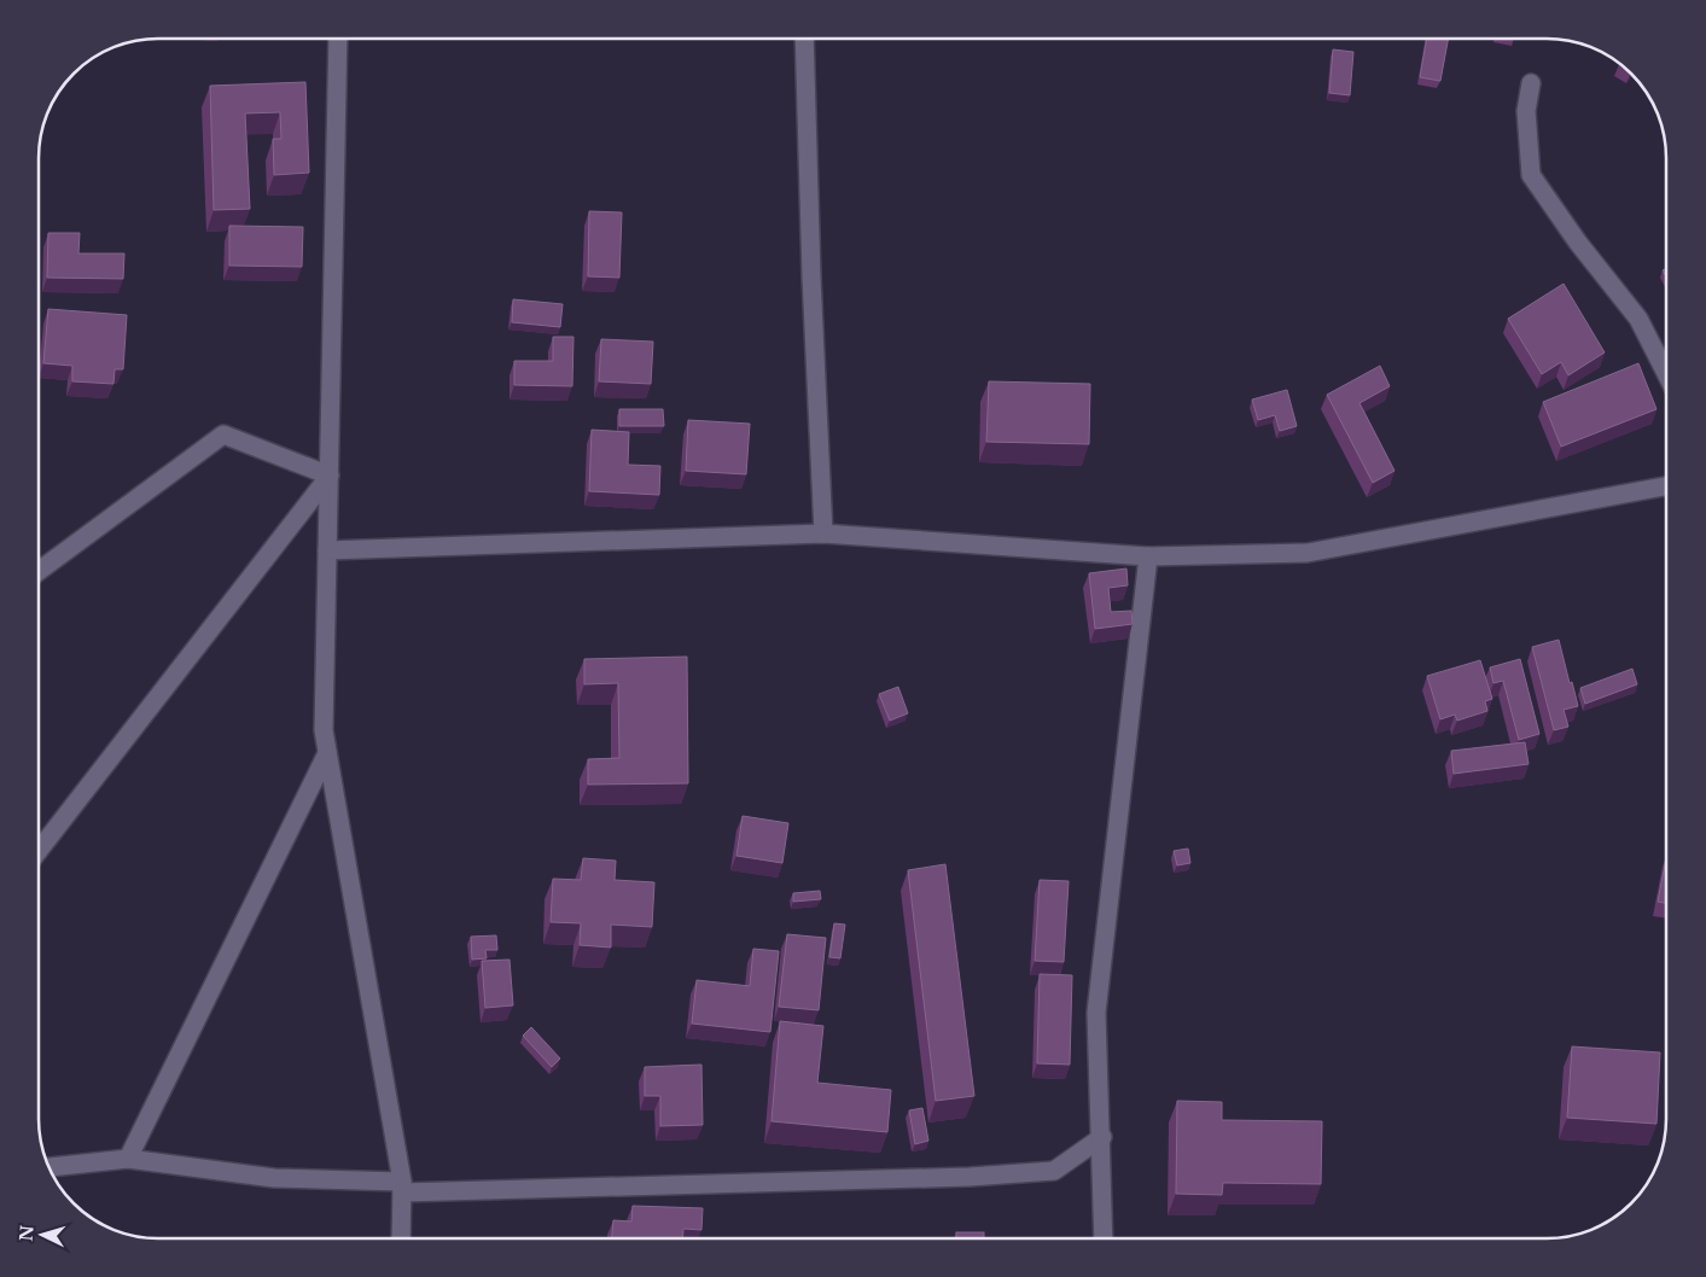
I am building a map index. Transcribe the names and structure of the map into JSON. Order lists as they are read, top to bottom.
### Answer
{
  "north": "left"
}
